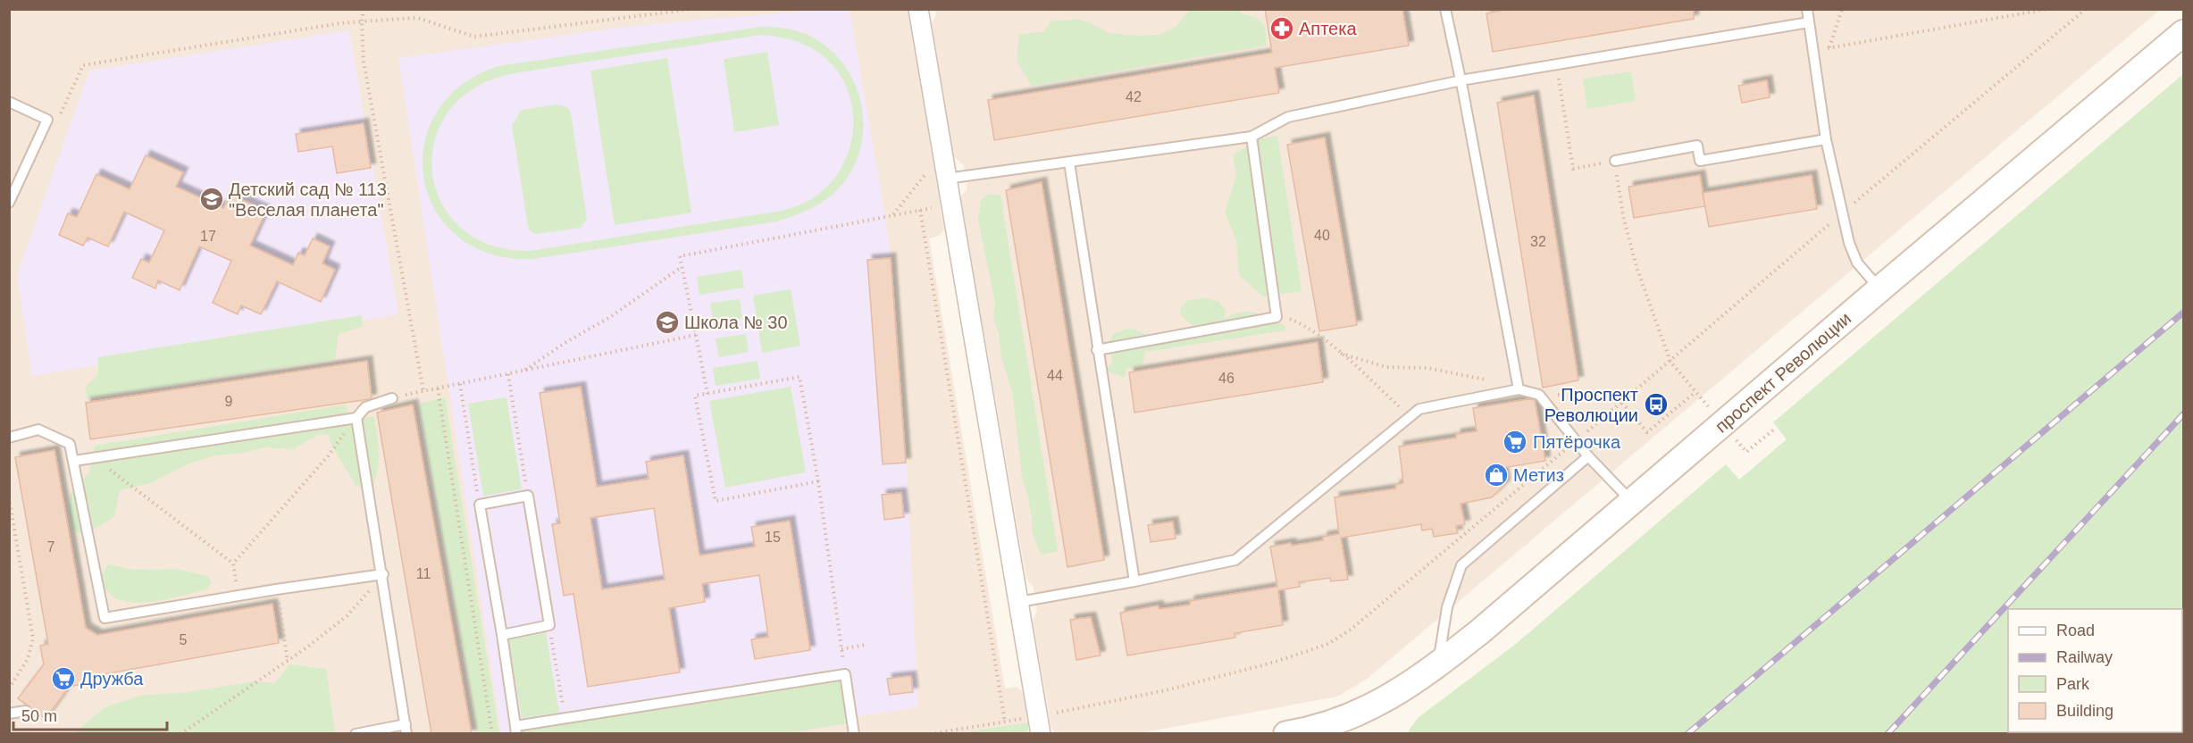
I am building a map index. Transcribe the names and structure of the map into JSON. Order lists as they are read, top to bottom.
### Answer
{
  "streets": {
    "main road": ["проспект Революции"]
  },
  "places": {
    "pharmacy": ["Аптека"],
    "school or university": ["Детский сад № 113 \"Веселая планета\"", "Школа № 30"],
    "bus stop": ["Проспект Революции"],
    "supermarket": ["Пятёрочка", "Дружба"],
    "shop": ["Метиз"]
  },
  "house_numbers": [
    "42",
    "40",
    "17",
    "32",
    "44",
    "46",
    "9",
    "15",
    "7",
    "11",
    "5"
  ],
  "legend": [
    "Road",
    "Railway",
    "Park",
    "Building"
  ],
  "scale_bar": "50 m"
}
